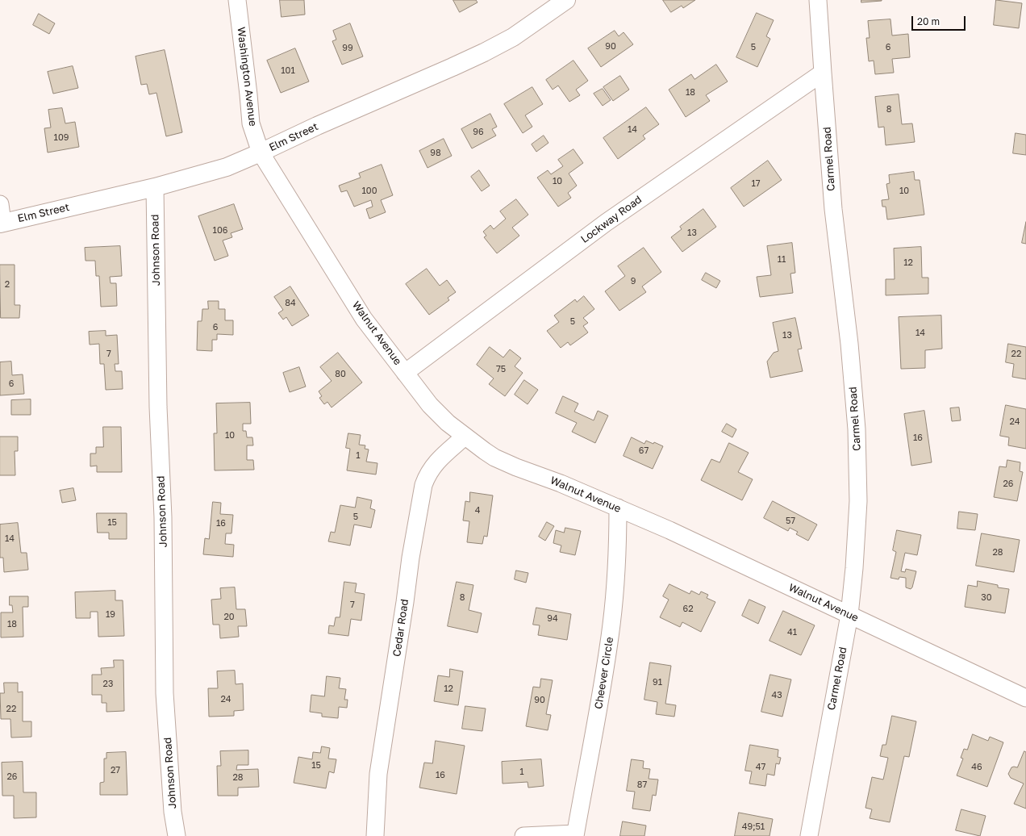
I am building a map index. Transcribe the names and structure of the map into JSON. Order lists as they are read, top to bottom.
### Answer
{
  "streets": {
    "main road": ["Elm Street"],
    "street": [
      "Washington Avenue",
      "Carmel Road",
      "Lockway Road",
      "Johnson Road",
      "Walnut Avenue",
      "Cedar Road",
      "Cheever Circle"
    ]
  },
  "crossings": [
    ["Washington Avenue", "Elm Street"],
    ["Washington Avenue", "Walnut Avenue"],
    ["Elm Street", "Johnson Road"],
    ["Elm Street", "Walnut Avenue"],
    ["Carmel Road", "Lockway Road"],
    ["Carmel Road", "Walnut Avenue"],
    ["Lockway Road", "Walnut Avenue"],
    ["Walnut Avenue", "Cedar Road"],
    ["Walnut Avenue", "Cheever Circle"]
  ],
  "house_numbers": [
    "90",
    "5",
    "6",
    "99",
    "101",
    "18",
    "8",
    "14",
    "96",
    "109",
    "98",
    "10",
    "17",
    "100",
    "10",
    "106",
    "13",
    "11",
    "12",
    "9",
    "2",
    "84",
    "5",
    "6",
    "14",
    "13",
    "7",
    "22",
    "75",
    "80",
    "6",
    "24",
    "10",
    "16",
    "67",
    "1",
    "26",
    "4",
    "5",
    "57",
    "15",
    "16",
    "14",
    "28",
    "8",
    "30",
    "7",
    "62",
    "19",
    "20",
    "94",
    "18",
    "41",
    "91",
    "23",
    "12",
    "43",
    "24",
    "90",
    "22",
    "15",
    "47",
    "46",
    "27",
    "1",
    "16",
    "26",
    "28",
    "87",
    "49;51"
  ],
  "scale_bar": "20 m"
}
